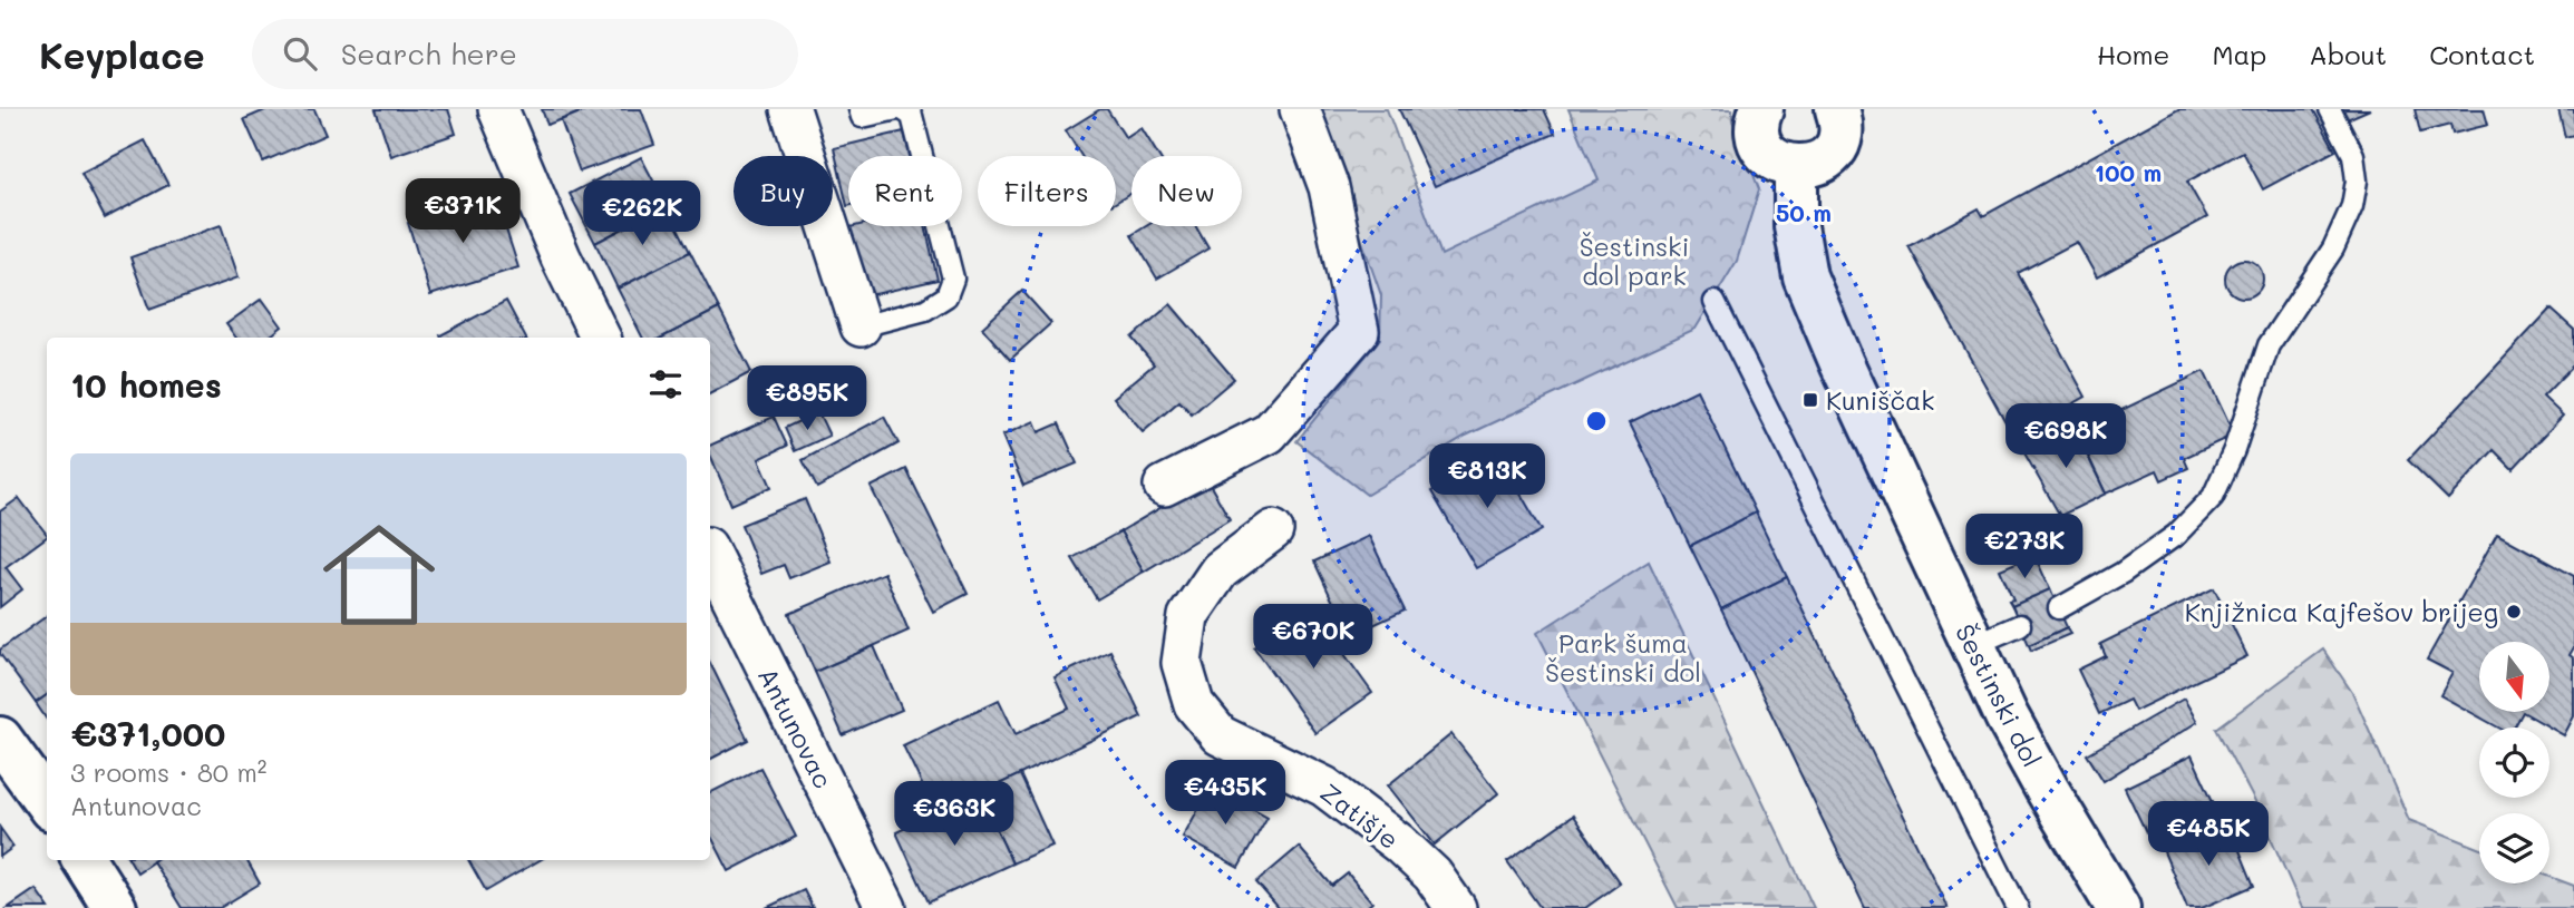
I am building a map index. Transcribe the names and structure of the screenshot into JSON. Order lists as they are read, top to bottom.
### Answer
{
  "streets": {
    "street": ["Šestinski dol", "Antunovac", "Zatišje"]
  },
  "parks": ["Šestinski dol park", "Park šuma Šestinski dol"],
  "places": {
    "transit": ["Kuniščak"],
    "other": ["Knjižnica Kajfešov brijeg"]
  },
  "north": "bottom",
  "page": {
    "header": "Keyplace",
    "search": "Search here",
    "nav": [
      "Home",
      "Map",
      "About",
      "Contact"
    ],
    "chip": [
      "Buy",
      "Rent",
      "Filters",
      "New"
    ],
    "price": [
      "€371K",
      "€262K",
      "€895K",
      "€698K",
      "€813K",
      "€273K",
      "€670K",
      "€435K",
      "€363K",
      "€485K"
    ],
    "heading": "10 homes",
    "list": [
      {
        "name": "€371,000",
        "note": "3 rooms · 80 m² · Antunovac"
      }
    ]
  },
  "rings": ["100 m", "50 m"]
}
